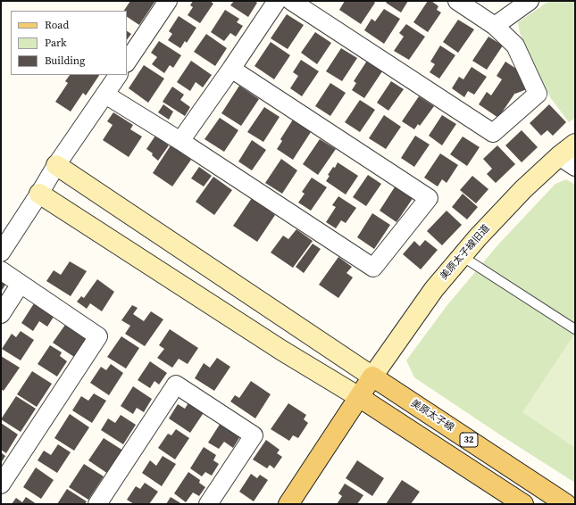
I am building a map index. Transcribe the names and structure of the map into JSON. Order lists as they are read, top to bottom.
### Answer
{
  "streets": {
    "main road": ["美原太子線", "32"],
    "street": ["美原太子線旧道"]
  },
  "crossings": [
    ["美原太子線旧道", "美原太子線"]
  ],
  "legend": ["Road", "Park", "Building"]
}
